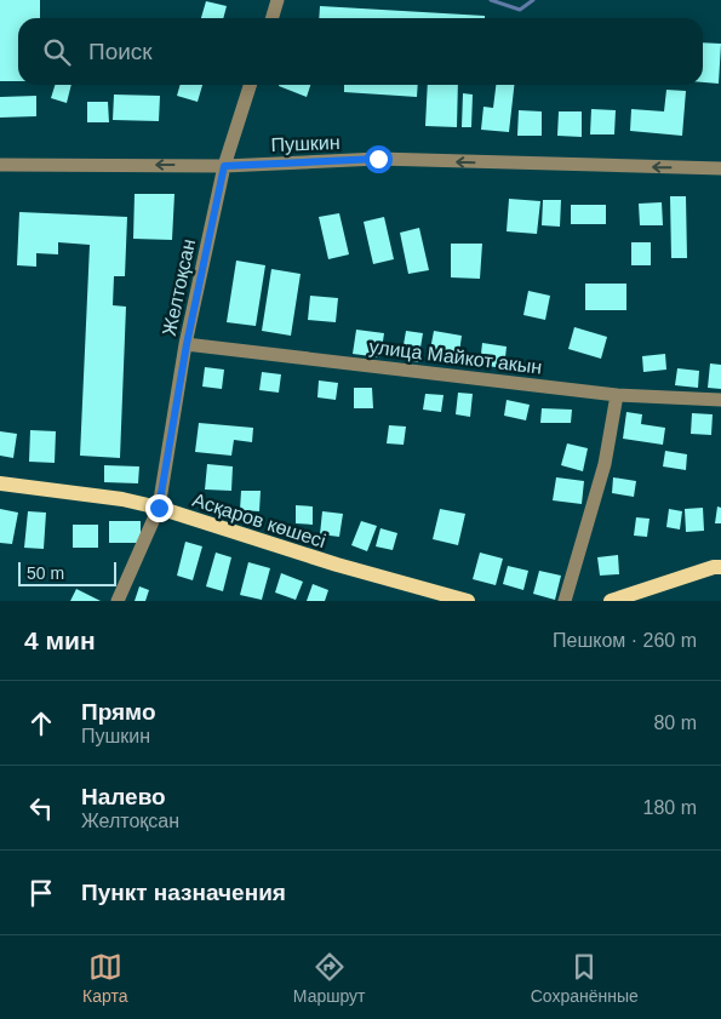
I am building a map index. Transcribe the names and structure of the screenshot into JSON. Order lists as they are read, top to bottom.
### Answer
{
  "streets": {
    "main road": ["Асқаров көшесі"],
    "street": ["Пушкин", "Желтоқсан", "улица Майкот акын"]
  },
  "crossings": [
    ["Пушкин", "Желтоқсан"],
    ["Желтоқсан", "улица Майкот акын"],
    ["Желтоқсан", "Асқаров көшесі"]
  ],
  "one_way": ["Пушкин"],
  "scale_bar": "50 m",
  "page": {
    "search": "Поиск",
    "scale": "50 m",
    "heading": ["4 мин", "Пешком · 260 m"],
    "list": [
      ["Прямо", "Пушкин", "80 m"],
      ["Налево", "Желтоқсан", "180 m"],
      "Пункт назначения"
    ],
    "nav": ["Карта", "Маршрут", "Сохранённые"]
  }
}
